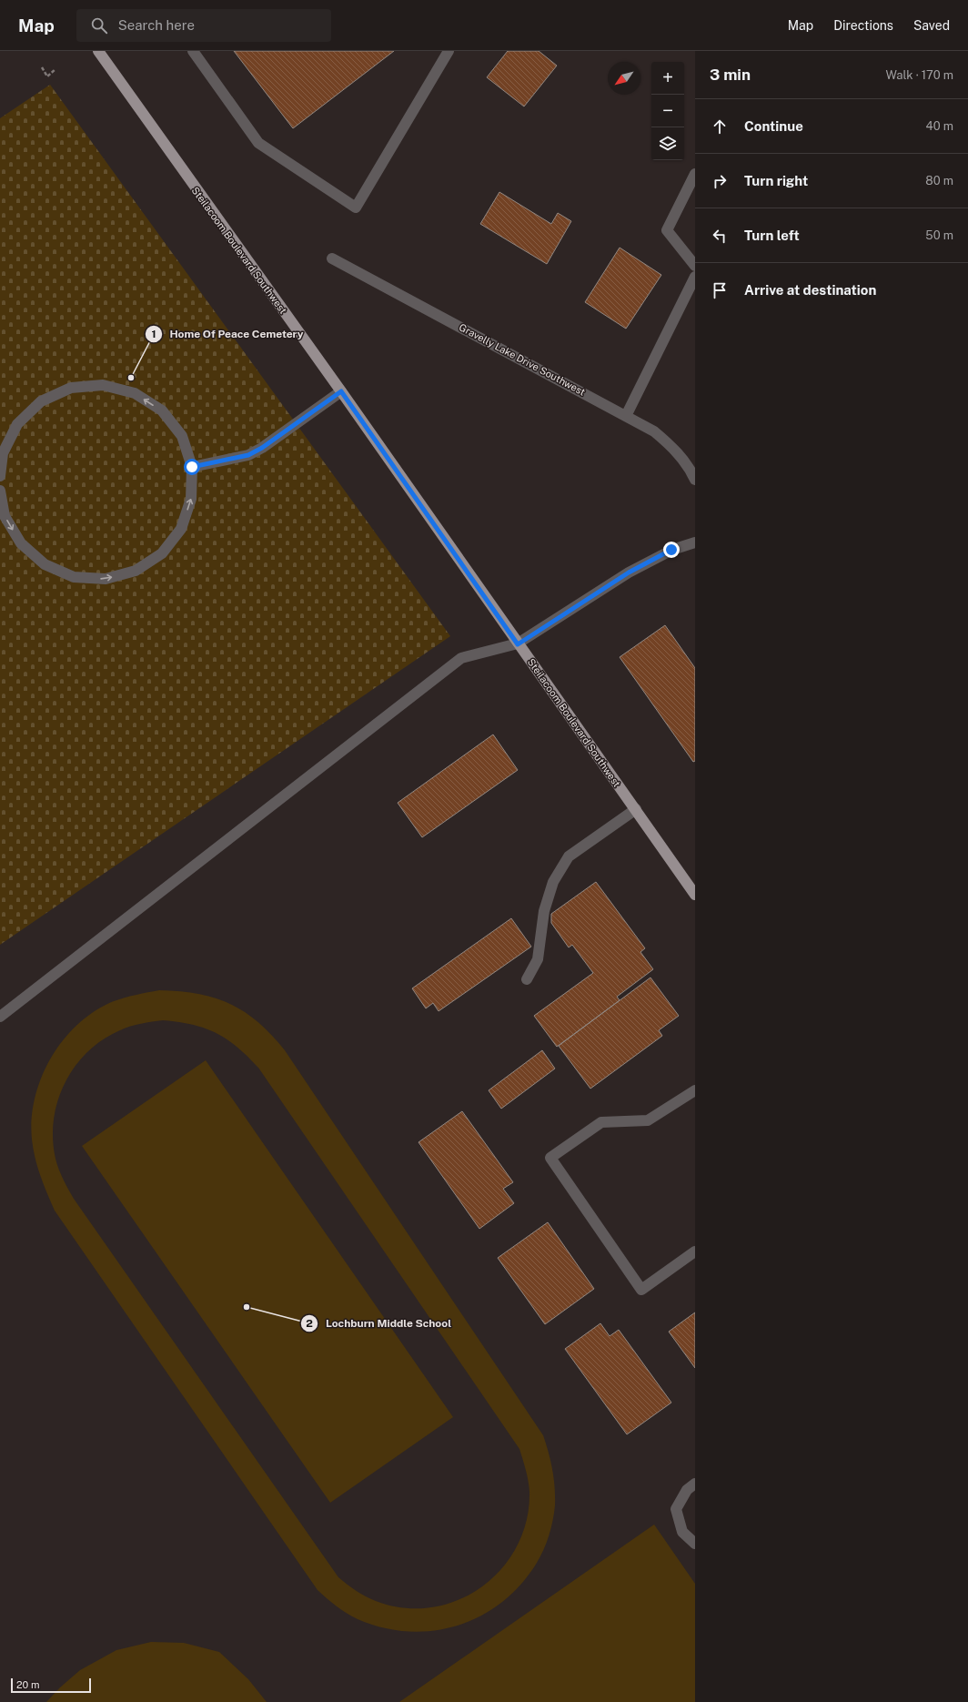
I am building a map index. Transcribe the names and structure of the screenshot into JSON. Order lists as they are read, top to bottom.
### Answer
{
  "streets": {
    "main road": ["Steilacoom Boulevard Southwest"],
    "street": ["Gravelly Lake Drive Southwest"]
  },
  "places": ["Home Of Peace Cemetery", "Lochburn Middle School"],
  "scale_bar": "20 m",
  "north": "bottom left",
  "page": {
    "header": "Map",
    "search": "Search here",
    "nav": ["Map", "Directions", "Saved"],
    "heading": ["3 min", "Walk · 170 m"],
    "map_buttons": ["+", "−"],
    "list": [
      ["Continue", "40 m"],
      ["Turn right", "80 m"],
      ["Turn left", "50 m"],
      "Arrive at destination"
    ],
    "scale": "20 m"
  }
}
